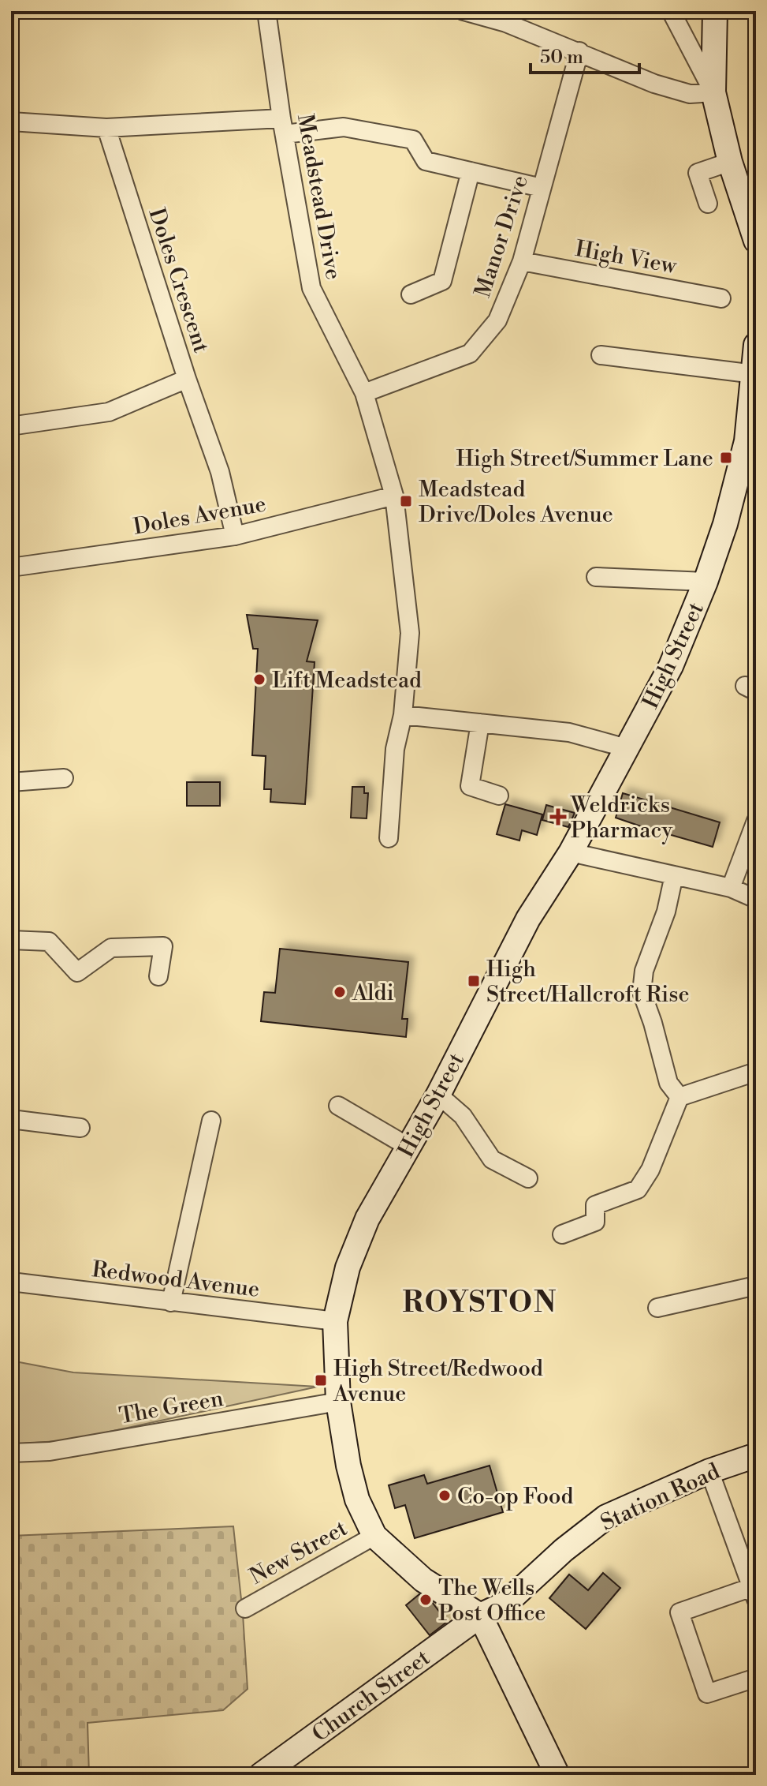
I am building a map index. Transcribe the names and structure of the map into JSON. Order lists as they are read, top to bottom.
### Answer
{
  "streets": {
    "main road": ["High Street", "Station Road", "Church Street"],
    "street": [
      "Meadstead Drive",
      "Manor Drive",
      "High View",
      "Doles Crescent",
      "Doles Avenue",
      "Redwood Avenue",
      "The Green",
      "New Street"
    ]
  },
  "crossings": [
    ["Meadstead Drive", "Manor Drive"],
    ["Meadstead Drive", "Doles Avenue"],
    ["Manor Drive", "High View"],
    ["High Street", "Redwood Avenue"],
    ["High Street", "The Green"],
    ["High Street", "Station Road"],
    ["High Street", "New Street"],
    ["High Street", "Church Street"],
    ["Station Road", "Church Street"]
  ],
  "districts": ["ROYSTON"],
  "places": {
    "transit": [
      "High Street/Summer Lane",
      "Meadstead Drive/Doles Avenue",
      "High Street/Hallcroft Rise",
      "High Street/Redwood Avenue"
    ],
    "other": [
      "Lift Meadstead",
      "Aldi",
      "Co-op Food",
      "The Wells Post Office"
    ],
    "health": ["Weldricks Pharmacy"]
  },
  "scale_bar": "50 m"
}
